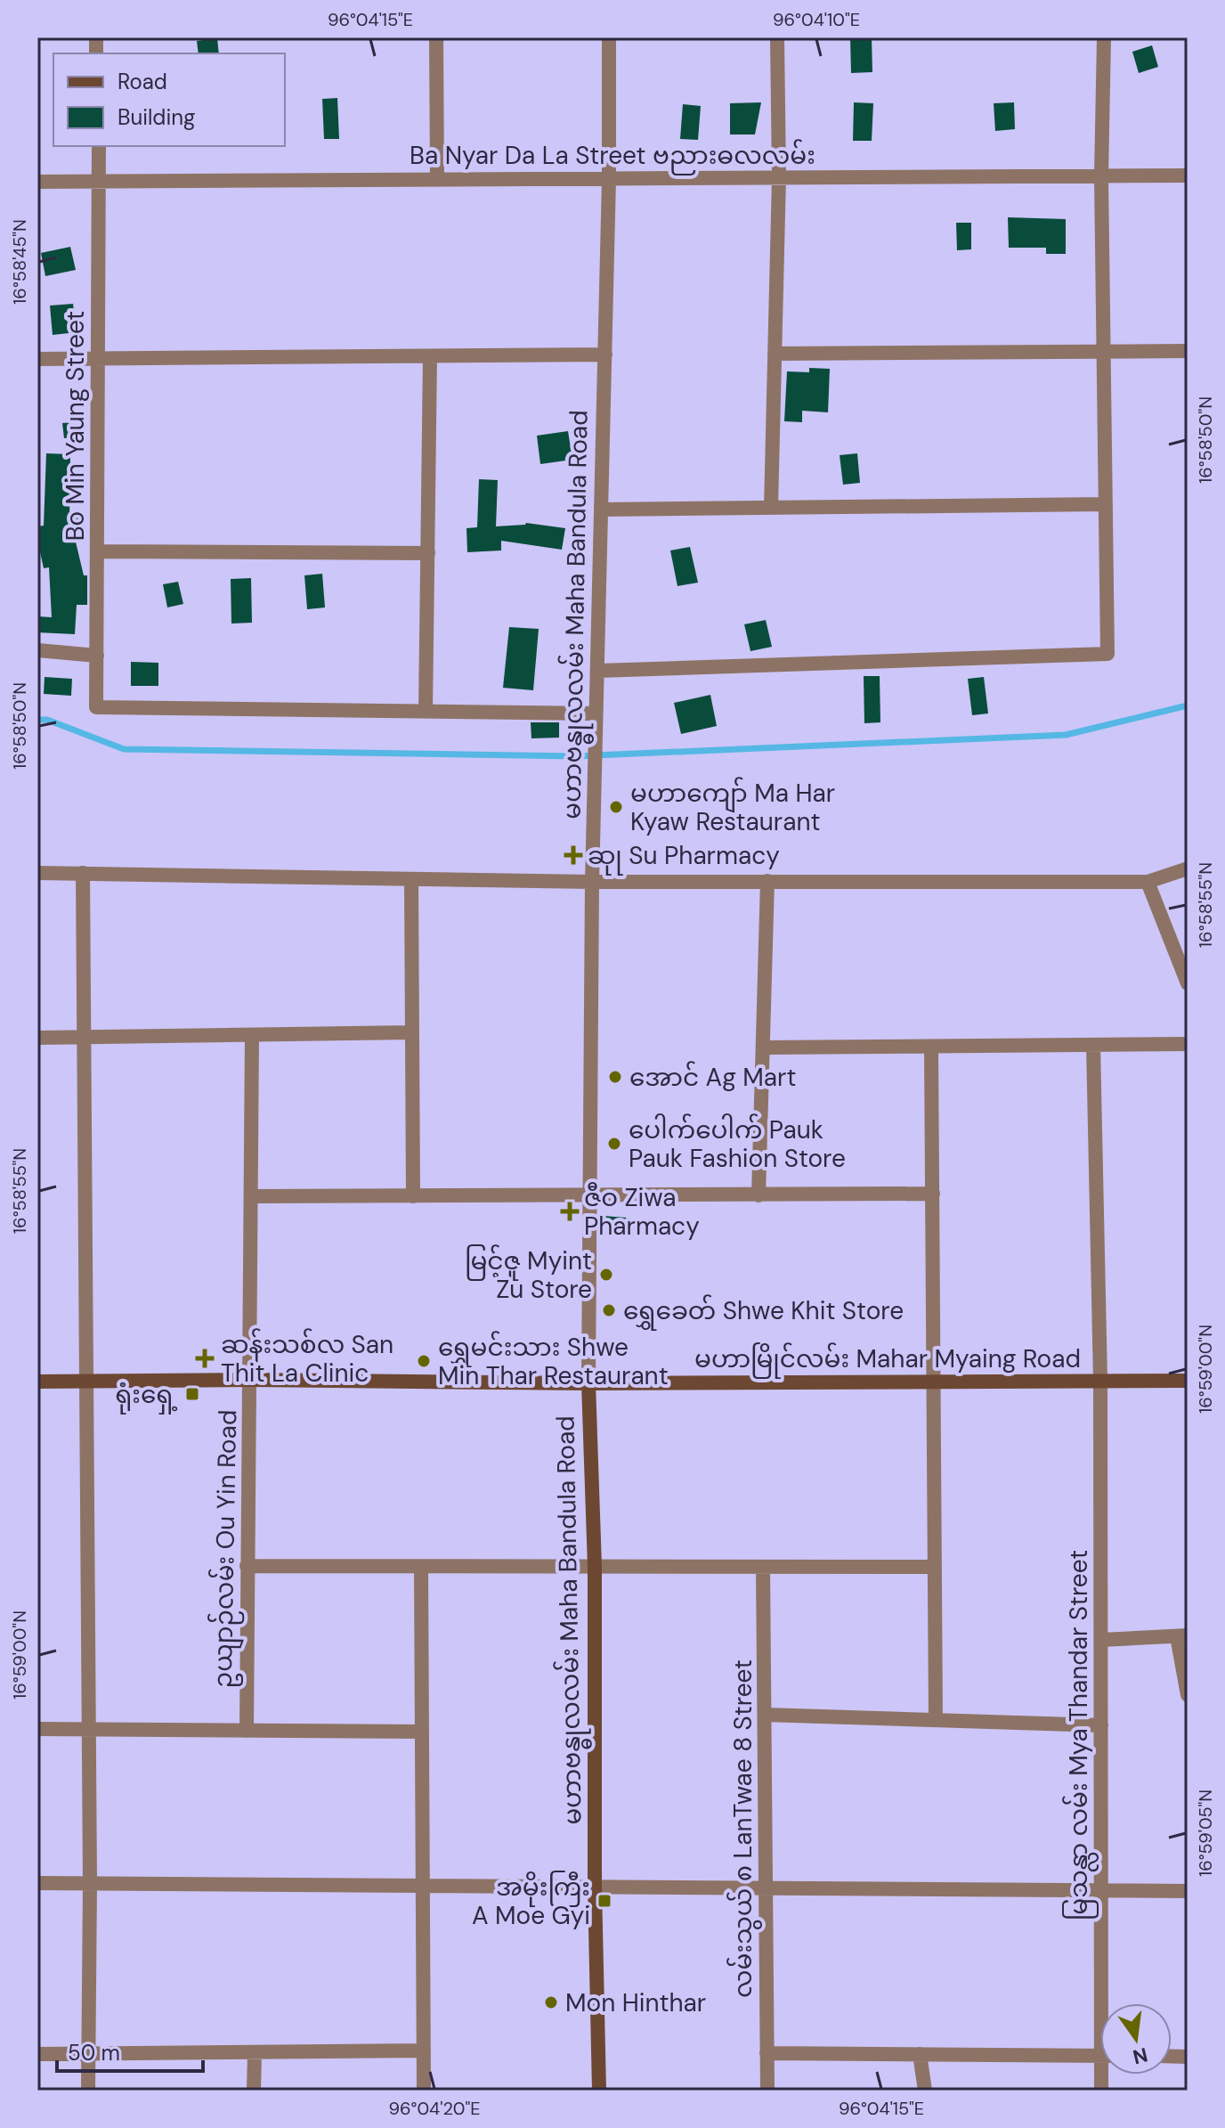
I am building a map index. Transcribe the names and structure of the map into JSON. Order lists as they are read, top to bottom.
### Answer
{
  "streets": {
    "street": [
      "Ba Nyar Da La Street ဗညားဓလလမ်း",
      "Bo Min Yaung Street",
      "မဟာဗန္ဓုလလမ်း Maha Bandula Road",
      "မဟာမြိုင်လမ်း Mahar Myaing Road",
      "ဥယျာဉ်လမ်း Ou Yin Road",
      "မြသန္လာ လမ်း Mya Thandar Street",
      "လမ်းသွယ် ၈ LanTwae 8 Street"
    ]
  },
  "crossings": [
    ["Ba Nyar Da La Street ဗညားဓလလမ်း", "Bo Min Yaung Street"],
    ["Ba Nyar Da La Street ဗညားဓလလမ်း", "မဟာဗန္ဓုလလမ်း Maha Bandula Road"],
    ["မဟာဗန္ဓုလလမ်း Maha Bandula Road", "မဟာမြိုင်လမ်း Mahar Myaing Road"],
    ["မဟာမြိုင်လမ်း Mahar Myaing Road", "ဥယျာဉ်လမ်း Ou Yin Road"],
    ["မဟာမြိုင်လမ်း Mahar Myaing Road", "မြသန္လာ လမ်း Mya Thandar Street"]
  ],
  "places": {
    "other": [
      "မဟာကျော် Ma Har Kyaw Restaurant",
      "အောင် Ag Mart",
      "ပေါက်ပေါက် Pauk Pauk Fashion Store",
      "မြင့်ဇူ Myint Zu Store",
      "ရွှေခေတ် Shwe Khit Store",
      "ရွှေမင်းသား Shwe Min Thar Restaurant",
      "Mon Hinthar"
    ],
    "health": ["ဆုု Su Pharmacy", "ဇီဝ Ziwa Pharmacy", "ဆန်းသစ်လ San Thit La Clinic"],
    "transit": ["ရုံးရှေ့", "အမိုးကြီး A Moe Gyi"]
  },
  "legend": ["Road", "Building"],
  "scale_bar": "50 m",
  "north": "bottom",
  "coordinates": [
    "96°04'15\"E",
    "96°04'10\"E",
    "16°58'45\"N",
    "16°58'50\"N",
    "16°58'55\"N",
    "16°59'00\"N",
    "16°59'05\"N",
    "96°04'20\"E"
  ]
}
